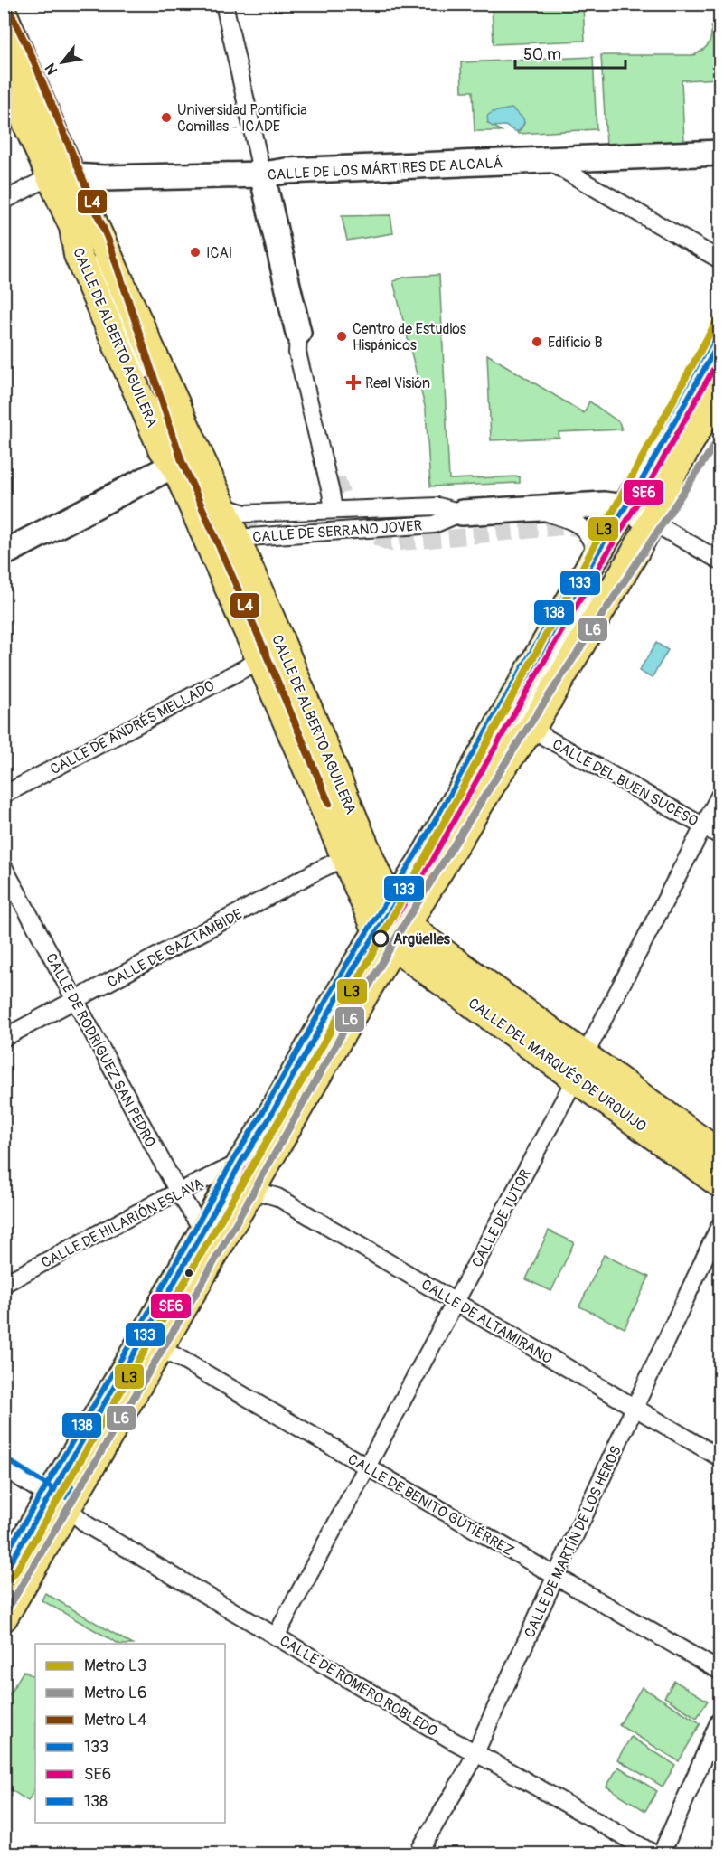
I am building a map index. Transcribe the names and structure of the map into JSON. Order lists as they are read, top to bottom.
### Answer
{
  "streets": {
    "main road": ["CALLE DE ALBERTO AGUILERA", "CALLE DEL MARQUÉS DE URQUIJO"],
    "street": [
      "CALLE DE LOS MÁRTIRES DE ALCALÁ",
      "CALLE DE SERRANO JOVER",
      "CALLE DE ANDRÉS MELLADO",
      "CALLE DEL BUEN SUCESO",
      "CALLE DE GAZTAMBIDE",
      "CALLE DE RODRÍGUEZ SAN PEDRO",
      "CALLE DE TUTOR",
      "CALLE DE HILARIÓN ESLAVA",
      "CALLE DE ALTAMIRANO",
      "CALLE DE BENITO GUTIÉRREZ",
      "CALLE DE MARTÍN DE LOS HEROS",
      "CALLE DE ROMERO ROBLEDO"
    ]
  },
  "crossings": [
    ["CALLE DE LOS MÁRTIRES DE ALCALÁ", "CALLE DE ALBERTO AGUILERA"],
    ["CALLE DE ALBERTO AGUILERA", "CALLE DE SERRANO JOVER"],
    ["CALLE DE ALBERTO AGUILERA", "CALLE DE ANDRÉS MELLADO"],
    ["CALLE DE ALBERTO AGUILERA", "CALLE DE GAZTAMBIDE"],
    ["CALLE DE ALBERTO AGUILERA", "CALLE DEL MARQUÉS DE URQUIJO"],
    ["CALLE DEL BUEN SUCESO", "CALLE DE TUTOR"],
    ["CALLE DE GAZTAMBIDE", "CALLE DE RODRÍGUEZ SAN PEDRO"],
    ["CALLE DE RODRÍGUEZ SAN PEDRO", "CALLE DE HILARIÓN ESLAVA"],
    ["CALLE DEL MARQUÉS DE URQUIJO", "CALLE DE TUTOR"],
    ["CALLE DE TUTOR", "CALLE DE ALTAMIRANO"],
    ["CALLE DE TUTOR", "CALLE DE BENITO GUTIÉRREZ"],
    ["CALLE DE TUTOR", "CALLE DE ROMERO ROBLEDO"],
    ["CALLE DE ALTAMIRANO", "CALLE DE MARTÍN DE LOS HEROS"],
    ["CALLE DE BENITO GUTIÉRREZ", "CALLE DE MARTÍN DE LOS HEROS"],
    ["CALLE DE MARTÍN DE LOS HEROS", "CALLE DE ROMERO ROBLEDO"]
  ],
  "places": {
    "other": [
      "Universidad Pontificia Comillas - ICADE",
      "ICAI",
      "Centro de Estudios Hispánicos",
      "Edificio B",
      "Argüelles"
    ],
    "health": ["Real Visión"]
  },
  "lines": [
    "metro line L4",
    "metro line L3",
    "transit line 138",
    "transit line 133",
    "transit line SE6",
    "metro line L6"
  ],
  "legend": [
    "Metro L3",
    "Metro L6",
    "Metro L4",
    "133",
    "SE6",
    "138"
  ],
  "scale_bar": "50 m",
  "north": "bottom left"
}
